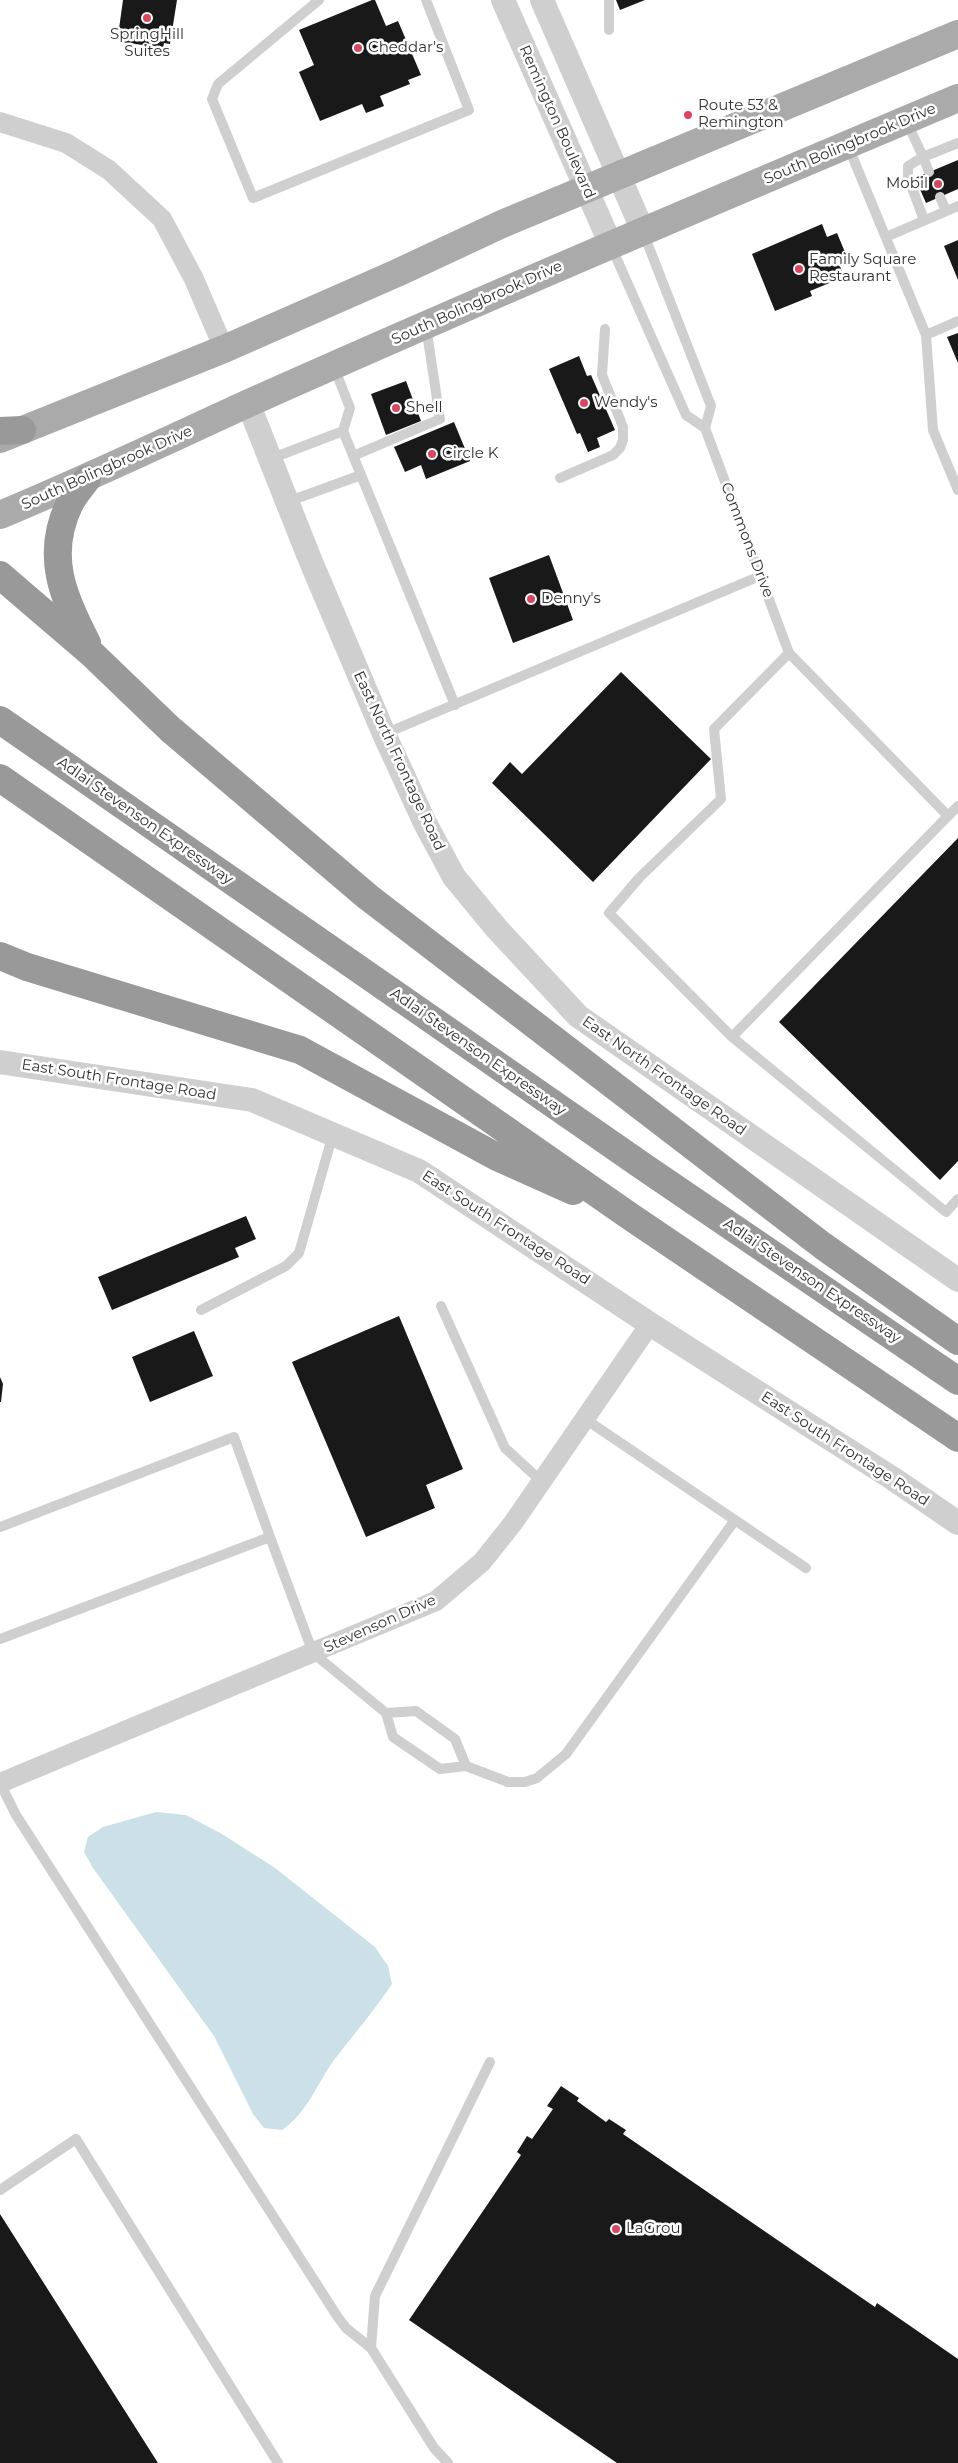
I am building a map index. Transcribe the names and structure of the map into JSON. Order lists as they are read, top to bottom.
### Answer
{
  "streets": {
    "highway": ["Adlai Stevenson Expressway"],
    "main road": ["South Bolingbrook Drive"],
    "street": [
      "Remington Boulevard",
      "East North Frontage Road",
      "East South Frontage Road",
      "Stevenson Drive"
    ],
    "lane": ["Commons Drive"]
  },
  "crossings": [
    ["Remington Boulevard", "South Bolingbrook Drive"],
    ["South Bolingbrook Drive", "East North Frontage Road"],
    ["East South Frontage Road", "Stevenson Drive"]
  ],
  "places": [
    "SpringHill Suites",
    "Cheddar's",
    "Route 53 & Remington",
    "Mobil",
    "Family Square Restaurant",
    "Wendy's",
    "Shell",
    "Circle K",
    "Denny's",
    "LaGrou"
  ]
}
